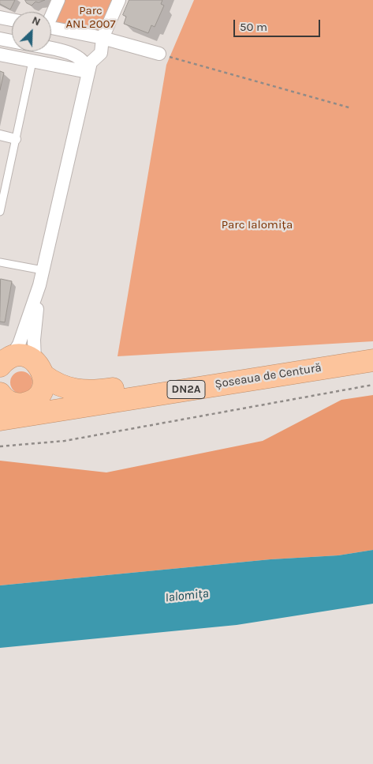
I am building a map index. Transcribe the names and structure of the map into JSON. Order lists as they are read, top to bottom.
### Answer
{
  "streets": {
    "highway": ["Șoseaua de Centură", "DN2A"]
  },
  "water": ["Ialomița"],
  "parks": ["Parc ANL 2007", "Parc Ialomița"],
  "scale_bar": "50 m",
  "north": "top right"
}
